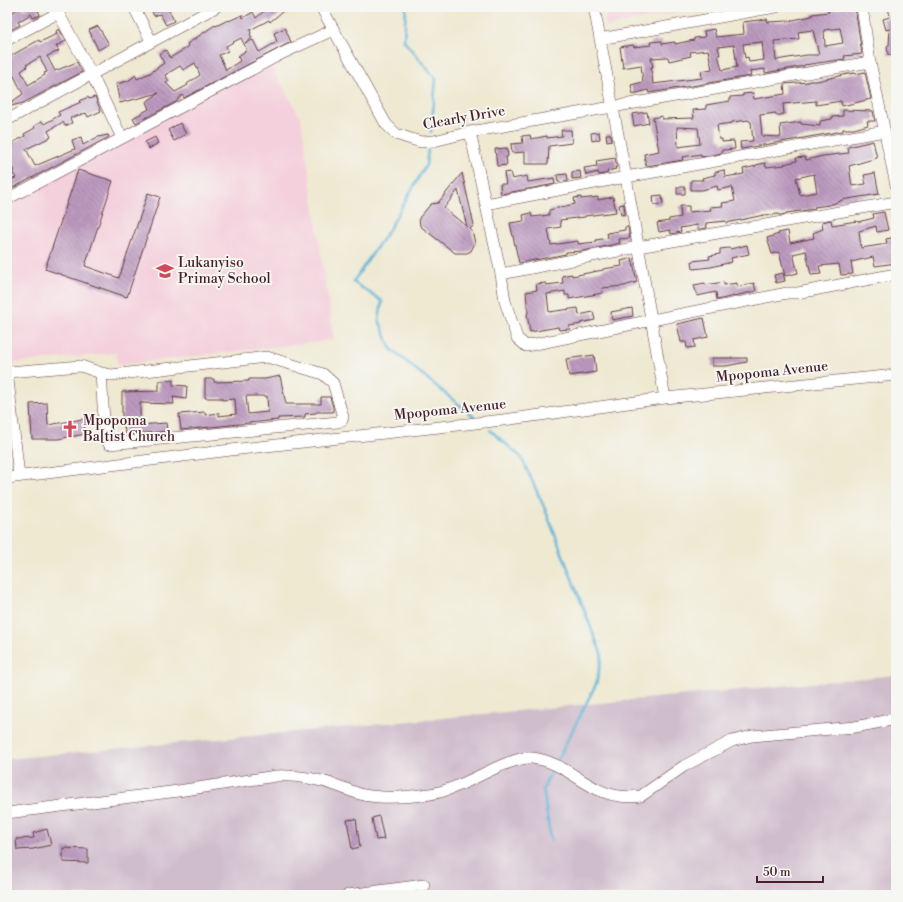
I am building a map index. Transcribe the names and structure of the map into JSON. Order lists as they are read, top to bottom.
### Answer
{
  "streets": {
    "street": ["Clearly Drive", "Mpopoma Avenue"]
  },
  "places": {
    "school or university": ["Lukanyiso Primay School"],
    "church": ["Mpopoma Ba[tist Church"]
  },
  "scale_bar": "50 m"
}
